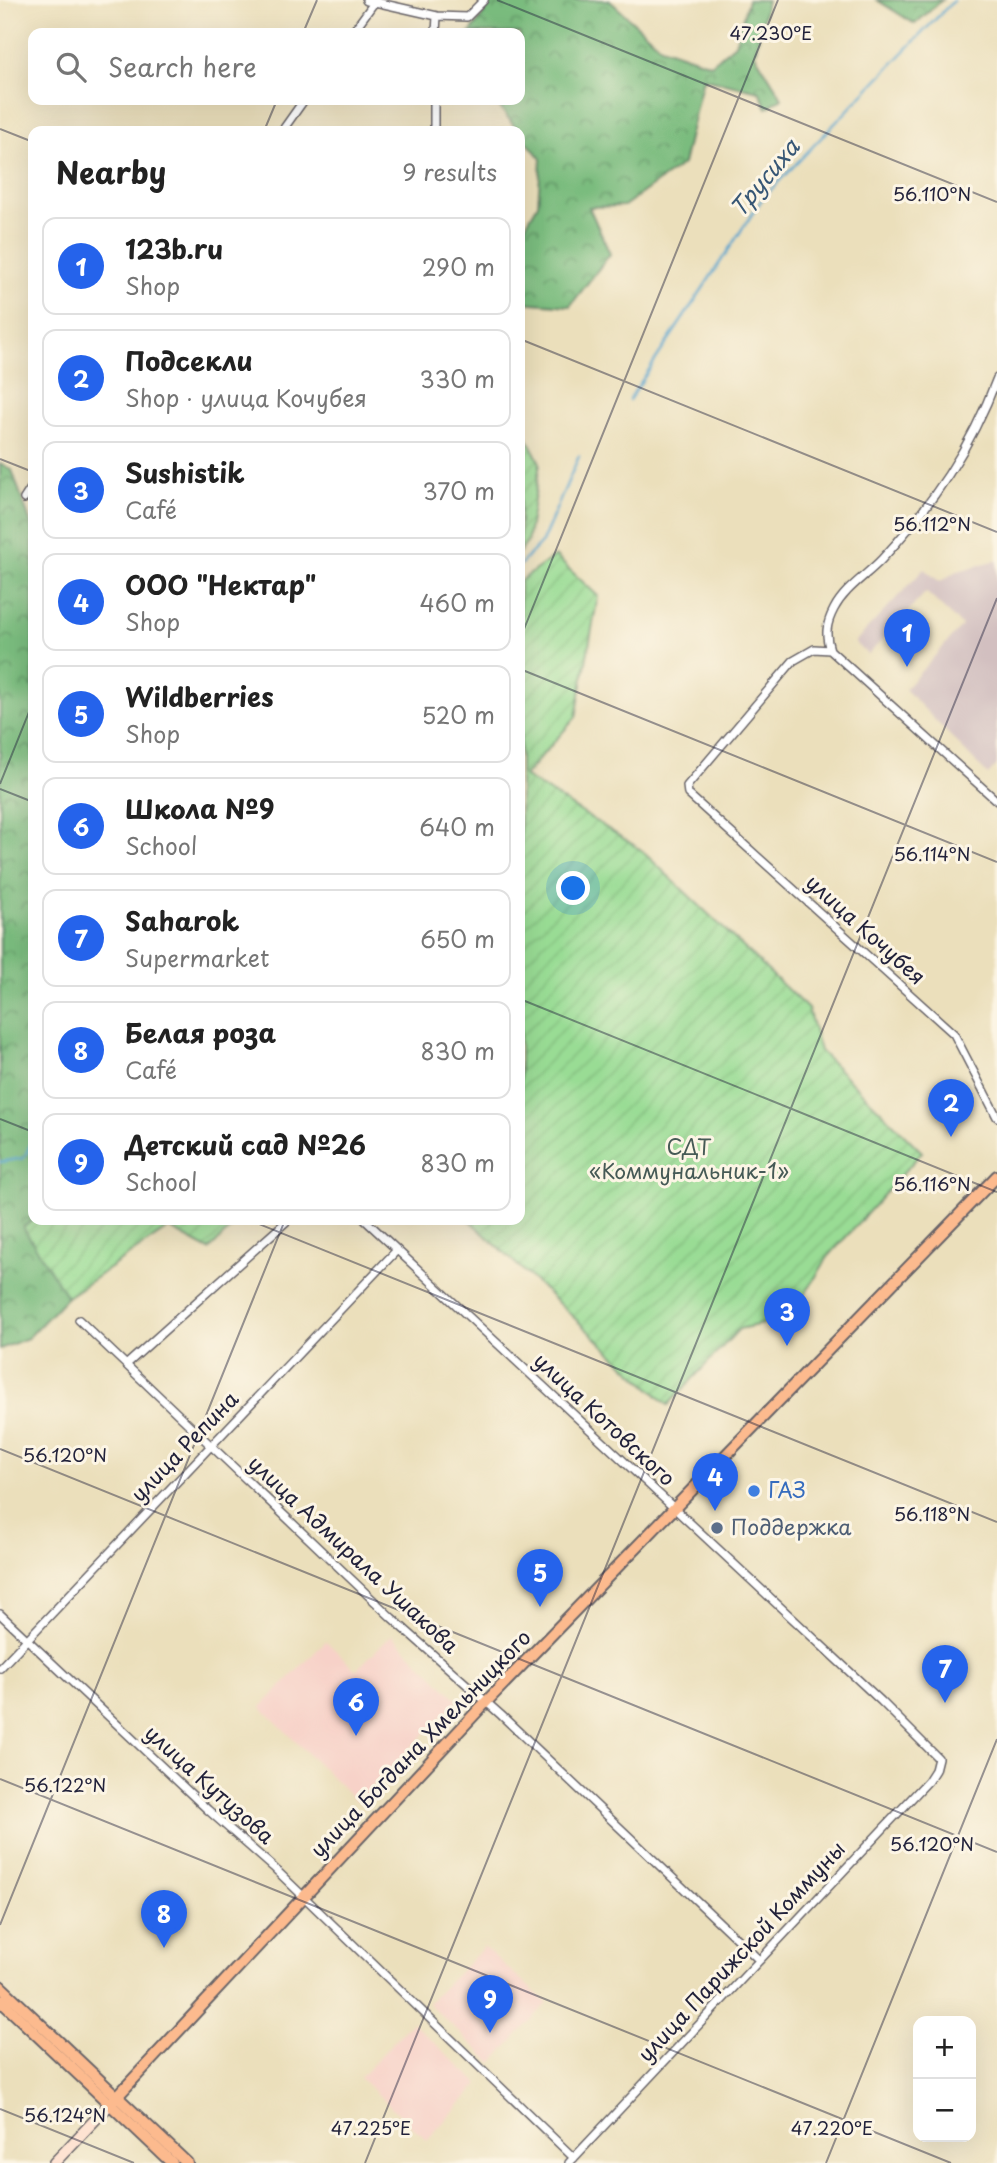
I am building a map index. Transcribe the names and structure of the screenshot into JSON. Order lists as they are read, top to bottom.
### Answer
{
  "streets": {
    "main road": ["улица Богдана Хмельницкого"],
    "street": [
      "улица Кочубея",
      "улица Котовского",
      "улица Репина",
      "улица Адмирала Ушакова",
      "улица Кутузова",
      "улица Парижской Коммуны"
    ]
  },
  "crossings": [
    ["улица Котовского", "улица Репина"],
    ["улица Котовского", "улица Богдана Хмельницкого"],
    ["улица Котовского", "улица Парижской Коммуны"],
    ["улица Репина", "улица Адмирала Ушакова"],
    ["улица Репина", "улица Кутузова"],
    ["улица Адмирала Ушакова", "улица Богдана Хмельницкого"],
    ["улица Адмирала Ушакова", "улица Парижской Коммуны"],
    ["улица Богдана Хмельницкого", "улица Кутузова"],
    ["улица Кутузова", "улица Парижской Коммуны"]
  ],
  "water": ["Трусиха"],
  "parks": ["СДТ «Коммунальник-1»"],
  "places": ["ГАЗ", "Поддержка"],
  "page": {
    "search": "Search here",
    "heading": ["Nearby", "9 results"],
    "list": [
      {
        "mark": "1",
        "name": "123b.ru",
        "note": "Shop",
        "value": "290 m"
      },
      {
        "mark": "2",
        "name": "Подсекли",
        "note": "Shop · улица Кочубея",
        "value": "330 m"
      },
      {
        "mark": "3",
        "name": "Sushistik",
        "note": "Café",
        "value": "370 m"
      },
      {
        "mark": "4",
        "name": "ООО \"Нектар\"",
        "note": "Shop",
        "value": "460 m"
      },
      {
        "mark": "5",
        "name": "Wildberries",
        "note": "Shop",
        "value": "520 m"
      },
      {
        "mark": "6",
        "name": "Школа №9",
        "note": "School",
        "value": "640 m"
      },
      {
        "mark": "7",
        "name": "Saharok",
        "note": "Supermarket",
        "value": "650 m"
      },
      {
        "mark": "8",
        "name": "Белая роза",
        "note": "Café",
        "value": "830 m"
      },
      {
        "mark": "9",
        "name": "Детский сад №26",
        "note": "School",
        "value": "830 m"
      }
    ],
    "pins": [
      "1",
      "2",
      "3",
      "4",
      "5",
      "7",
      "6",
      "8",
      "9"
    ],
    "map_buttons": ["+", "−"]
  },
  "coordinates": [
    "47.230°E",
    "56.110°N",
    "56.112°N",
    "56.114°N",
    "56.116°N",
    "56.120°N",
    "56.118°N",
    "56.122°N",
    "56.124°N",
    "47.225°E",
    "47.220°E"
  ]
}
